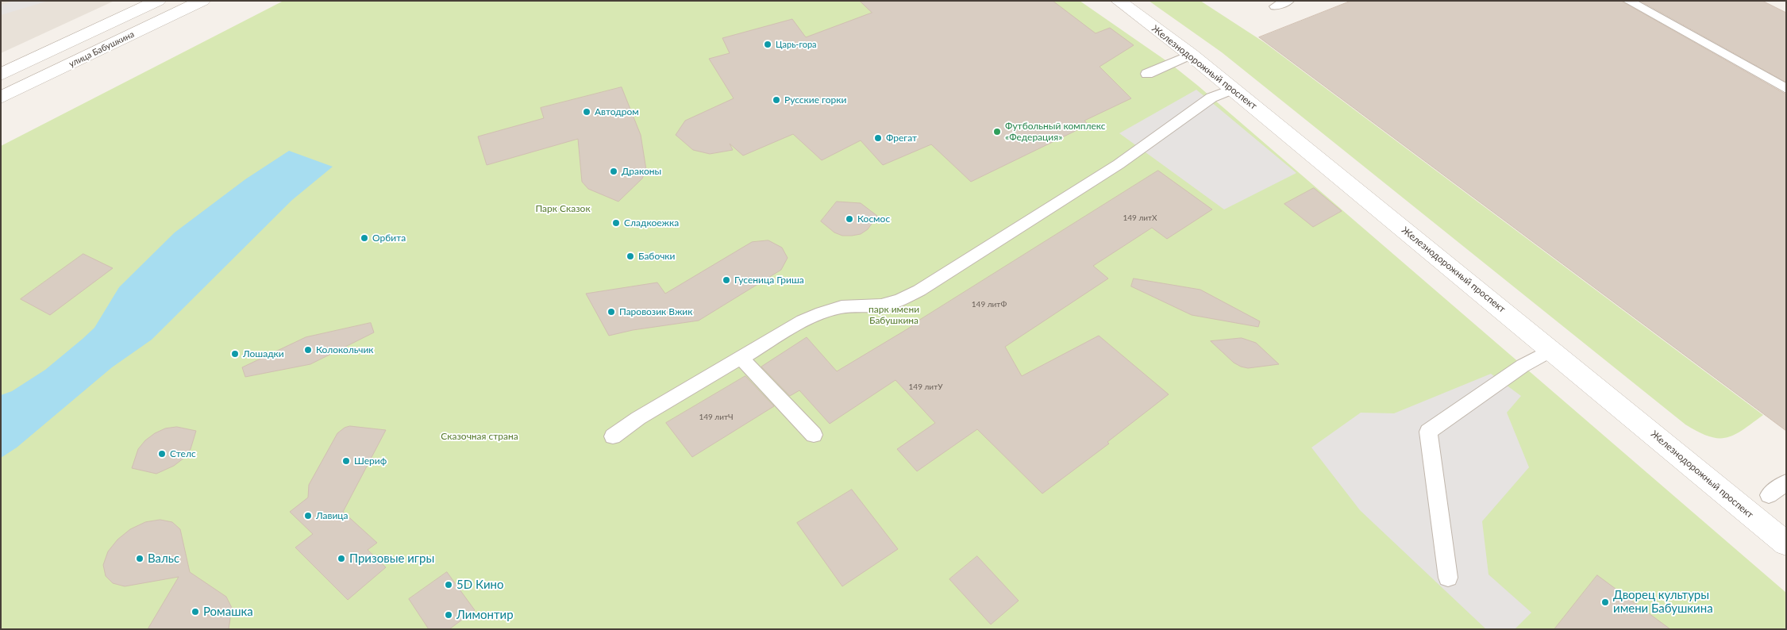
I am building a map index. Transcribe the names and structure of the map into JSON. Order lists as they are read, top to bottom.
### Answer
{
  "streets": {
    "street": ["улица Бабушкина", "Железнодорожный проспект"]
  },
  "parks": ["Парк Сказок", "парк имени Бабушкина", "Сказочная страна"],
  "places": [
    "Царь-гора",
    "Русские горки",
    "Автодром",
    "Футбольный комплекс «Федерация»",
    "Фрегат",
    "Драконы",
    "Космос",
    "Сладкоежка",
    "Орбита",
    "Бабочки",
    "Гусеница Гриша",
    "Паровозик Вжик",
    "Колокольчик",
    "Лошадки",
    "Стелс",
    "Шериф",
    "Лавица",
    "Вальс",
    "Призовые игры",
    "5D Кино",
    "Дворец культуры имени Бабушкина",
    "Ромашка",
    "Лимонтир"
  ],
  "house_numbers": [
    "149 литХ",
    "149 литФ",
    "149 литУ",
    "149 литЧ"
  ]
}
